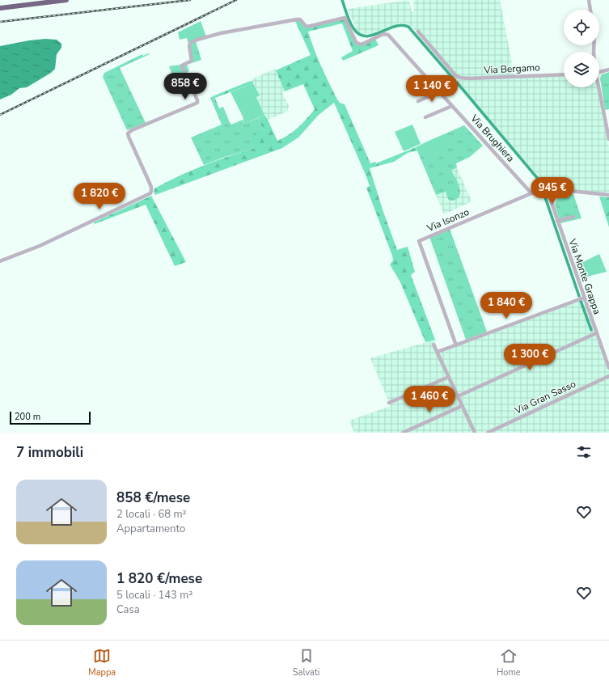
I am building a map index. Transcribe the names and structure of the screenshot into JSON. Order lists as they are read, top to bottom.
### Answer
{
  "streets": {
    "street": [
      "Via Bergamo",
      "Via Brughiera",
      "Via Isonzo",
      "Via Monte Grappa",
      "Via Gran Sasso"
    ]
  },
  "crossings": [
    ["Via Brughiera", "Via Isonzo"]
  ],
  "scale_bar": "200 m",
  "page": {
    "price": [
      "858 €",
      "1 140 €",
      "945 €",
      "1 820 €",
      "1 840 €",
      "1 300 €",
      "1 460 €"
    ],
    "scale": "200 m",
    "heading": "7 immobili",
    "list": [
      {
        "name": "858 €/mese",
        "note": "2 locali · 68 m² · Appartamento"
      },
      {
        "name": "1 820 €/mese",
        "note": "5 locali · 143 m² · Casa"
      }
    ],
    "tabs": ["Mappa", "Salvati", "Home"]
  }
}
